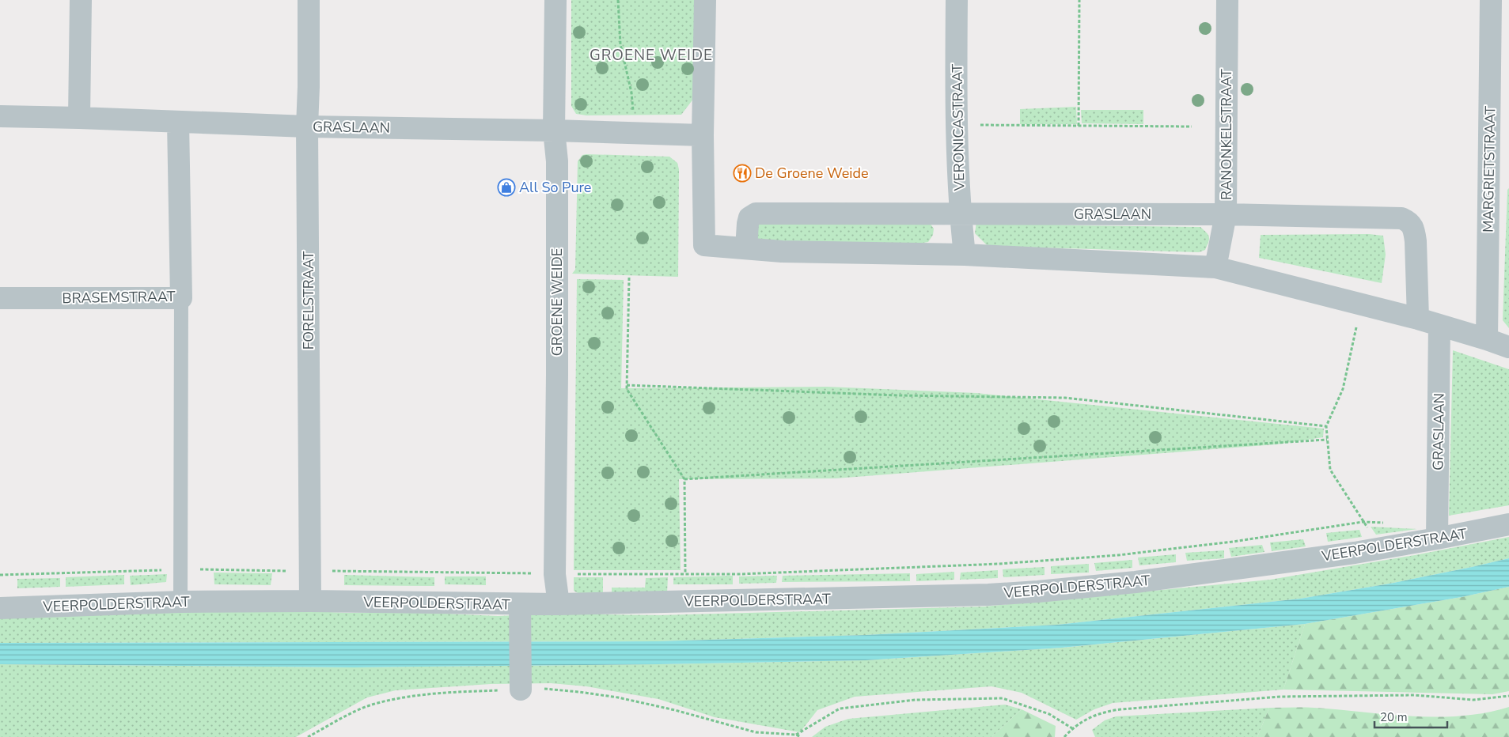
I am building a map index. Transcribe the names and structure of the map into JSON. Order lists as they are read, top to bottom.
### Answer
{
  "streets": {
    "street": [
      "GRASLAAN",
      "VERONICASTRAAT",
      "RANONKELSTRAAT",
      "MARGRIETSTRAAT",
      "BRASEMSTRAAT",
      "FORELSTRAAT",
      "GROENE WEIDE",
      "VEERPOLDERSTRAAT"
    ]
  },
  "crossings": [
    ["GRASLAAN", "VERONICASTRAAT"],
    ["GRASLAAN", "RANONKELSTRAAT"],
    ["GRASLAAN", "BRASEMSTRAAT"],
    ["GRASLAAN", "FORELSTRAAT"],
    ["GRASLAAN", "GROENE WEIDE"],
    ["GRASLAAN", "VEERPOLDERSTRAAT"],
    ["FORELSTRAAT", "VEERPOLDERSTRAAT"],
    ["GROENE WEIDE", "VEERPOLDERSTRAAT"]
  ],
  "districts": ["GROENE WEIDE"],
  "places": {
    "restaurant": ["De Groene Weide"],
    "shop": ["All So Pure"]
  },
  "scale_bar": "20 m"
}
